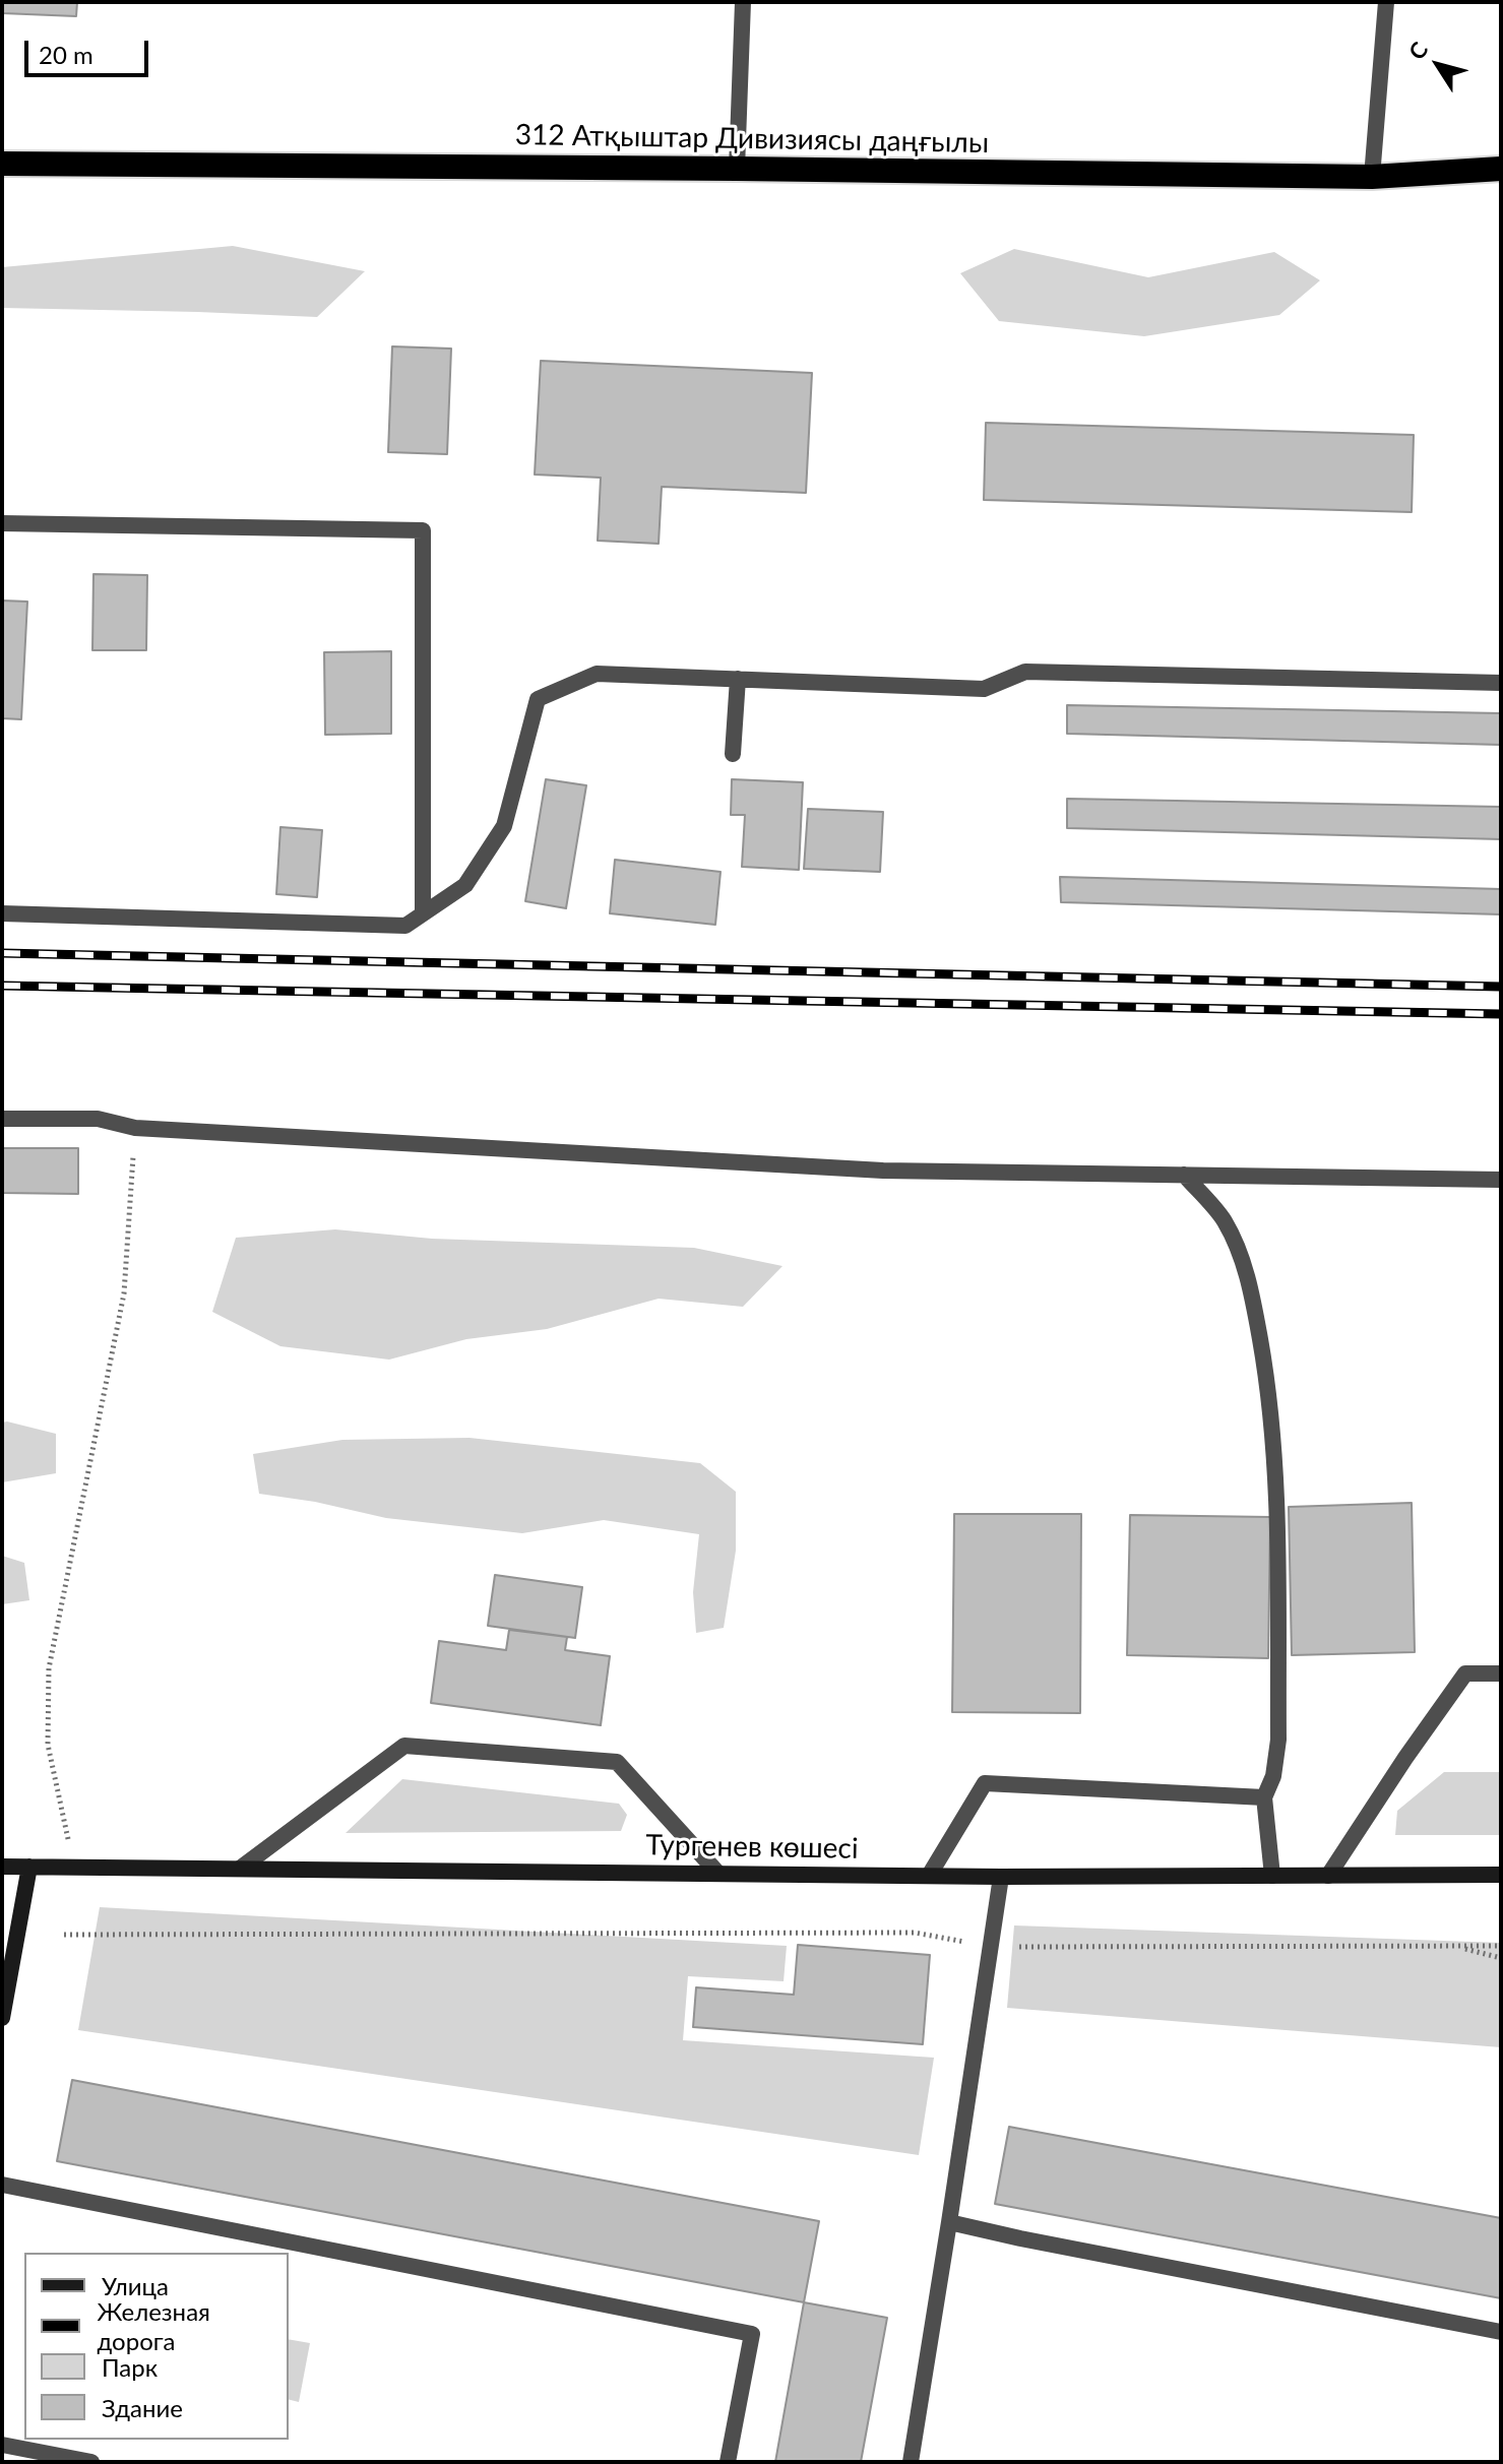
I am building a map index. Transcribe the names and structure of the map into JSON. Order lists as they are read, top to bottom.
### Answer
{
  "streets": {
    "highway": ["312 Атқыштар Дивизиясы даңғылы"],
    "main road": ["Тургенев көшесі"]
  },
  "legend": [
    "Улица",
    "Железная дорога",
    "Парк",
    "Здание"
  ],
  "scale_bar": "20 m",
  "north": "top left"
}
